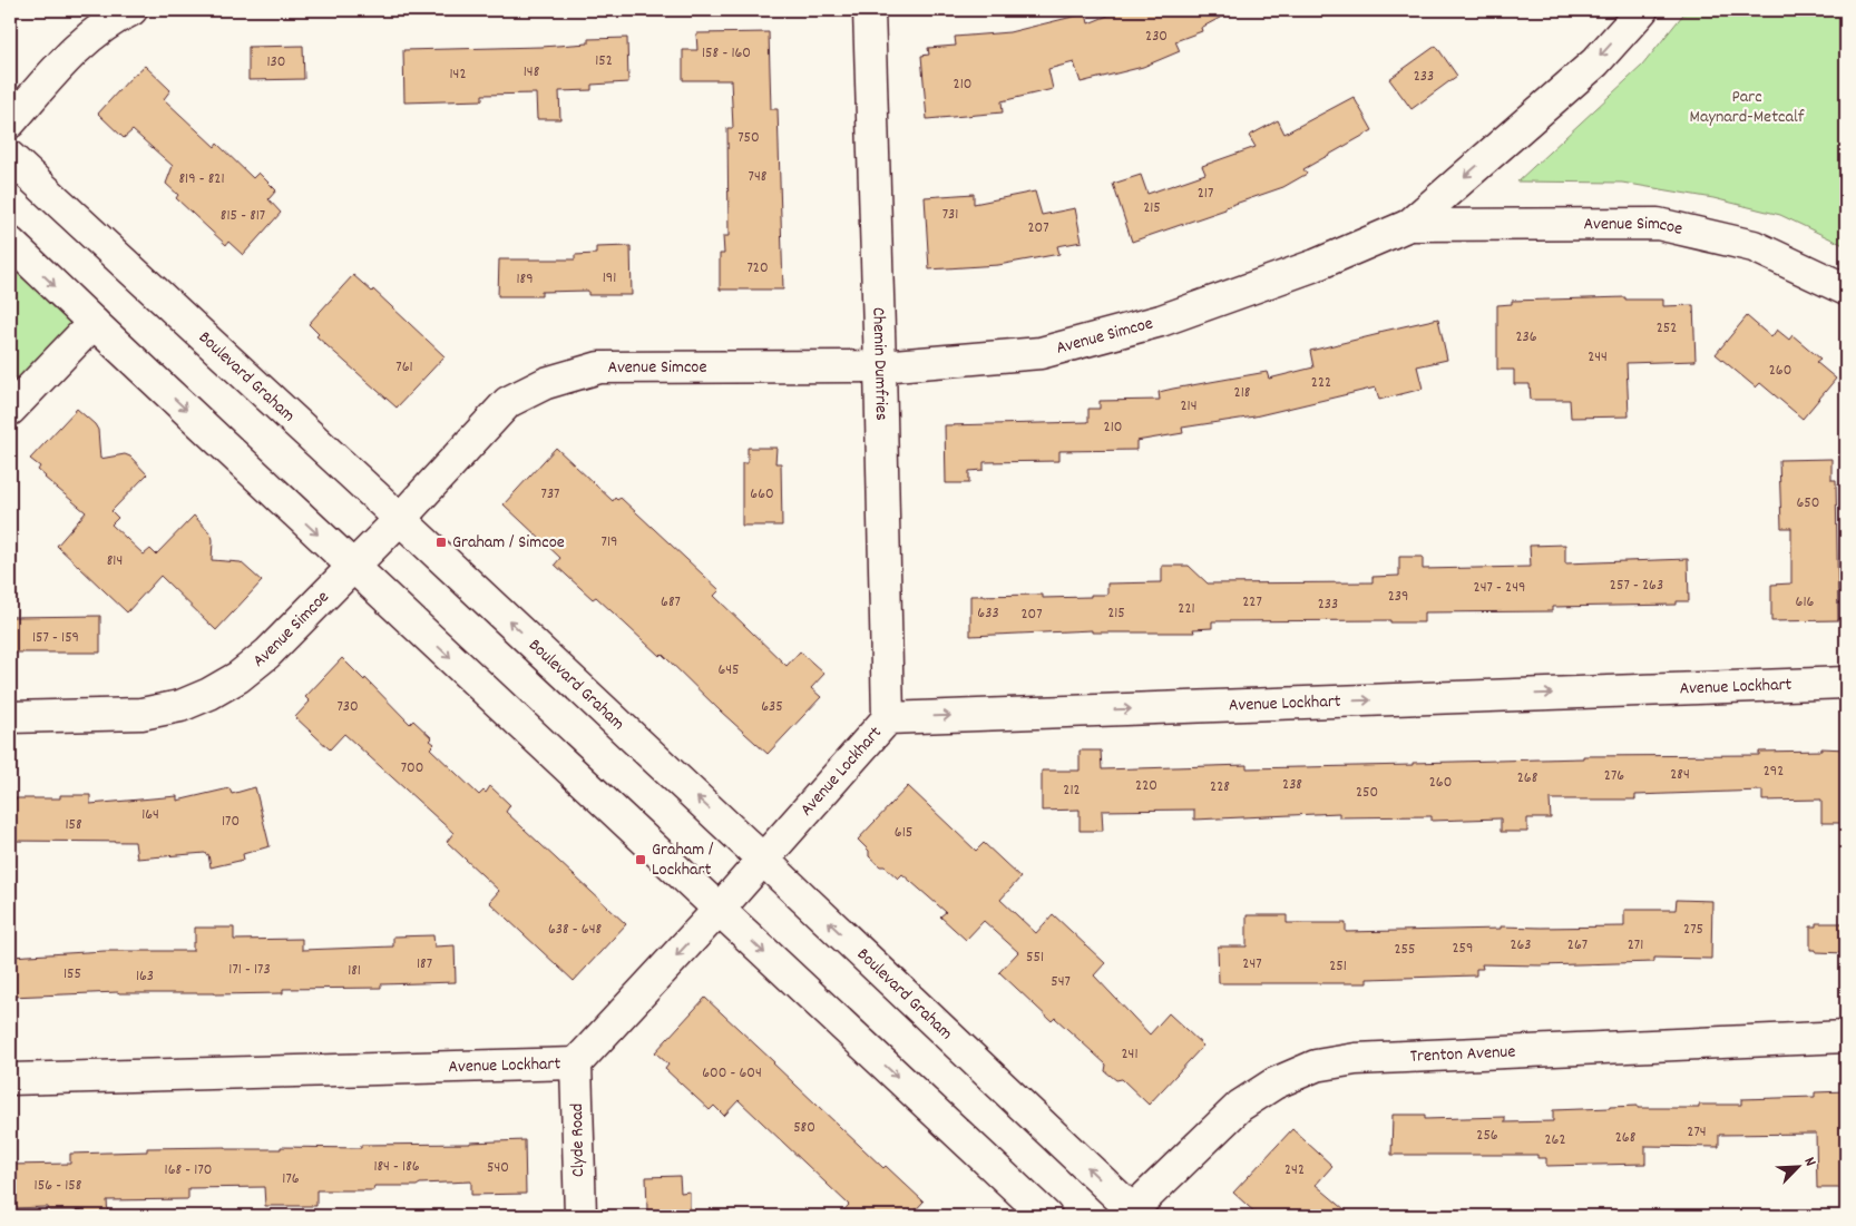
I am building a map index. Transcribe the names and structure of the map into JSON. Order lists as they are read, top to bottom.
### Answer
{
  "streets": {
    "street": [
      "Avenue Simcoe",
      "Chemin Dumfries",
      "Boulevard Graham",
      "Avenue Lockhart",
      "Trenton Avenue",
      "Clyde Road"
    ]
  },
  "crossings": [
    ["Avenue Simcoe", "Chemin Dumfries"],
    ["Avenue Simcoe", "Boulevard Graham"],
    ["Chemin Dumfries", "Avenue Lockhart"],
    ["Boulevard Graham", "Avenue Lockhart"],
    ["Boulevard Graham", "Trenton Avenue"],
    ["Avenue Lockhart", "Clyde Road"]
  ],
  "parks": ["Parc Maynard-Metcalf"],
  "places": {
    "transit": ["Graham / Simcoe", "Graham / Lockhart"]
  },
  "house_numbers": [
    "230",
    "158 - 160",
    "152",
    "130",
    "148",
    "142",
    "233",
    "210",
    "750",
    "748",
    "819 - 821",
    "217",
    "215",
    "731",
    "815 - 817",
    "207",
    "720",
    "191",
    "189",
    "252",
    "236",
    "244",
    "761",
    "260",
    "222",
    "218",
    "214",
    "210",
    "737",
    "660",
    "650",
    "719",
    "814",
    "257 - 263",
    "247 - 249",
    "239",
    "687",
    "227",
    "616",
    "233",
    "221",
    "633",
    "215",
    "207",
    "157 - 159",
    "645",
    "730",
    "635",
    "700",
    "292",
    "284",
    "276",
    "268",
    "260",
    "238",
    "220",
    "228",
    "212",
    "250",
    "164",
    "170",
    "158",
    "615",
    "638 - 648",
    "275",
    "263",
    "267",
    "271",
    "259",
    "255",
    "551",
    "187",
    "247",
    "251",
    "171 - 173",
    "181",
    "155",
    "163",
    "547",
    "241",
    "600 - 604",
    "580",
    "274",
    "256",
    "268",
    "262",
    "184 - 186",
    "540",
    "168 - 170",
    "242",
    "176",
    "156 - 158"
  ],
  "north": "top right"
}
